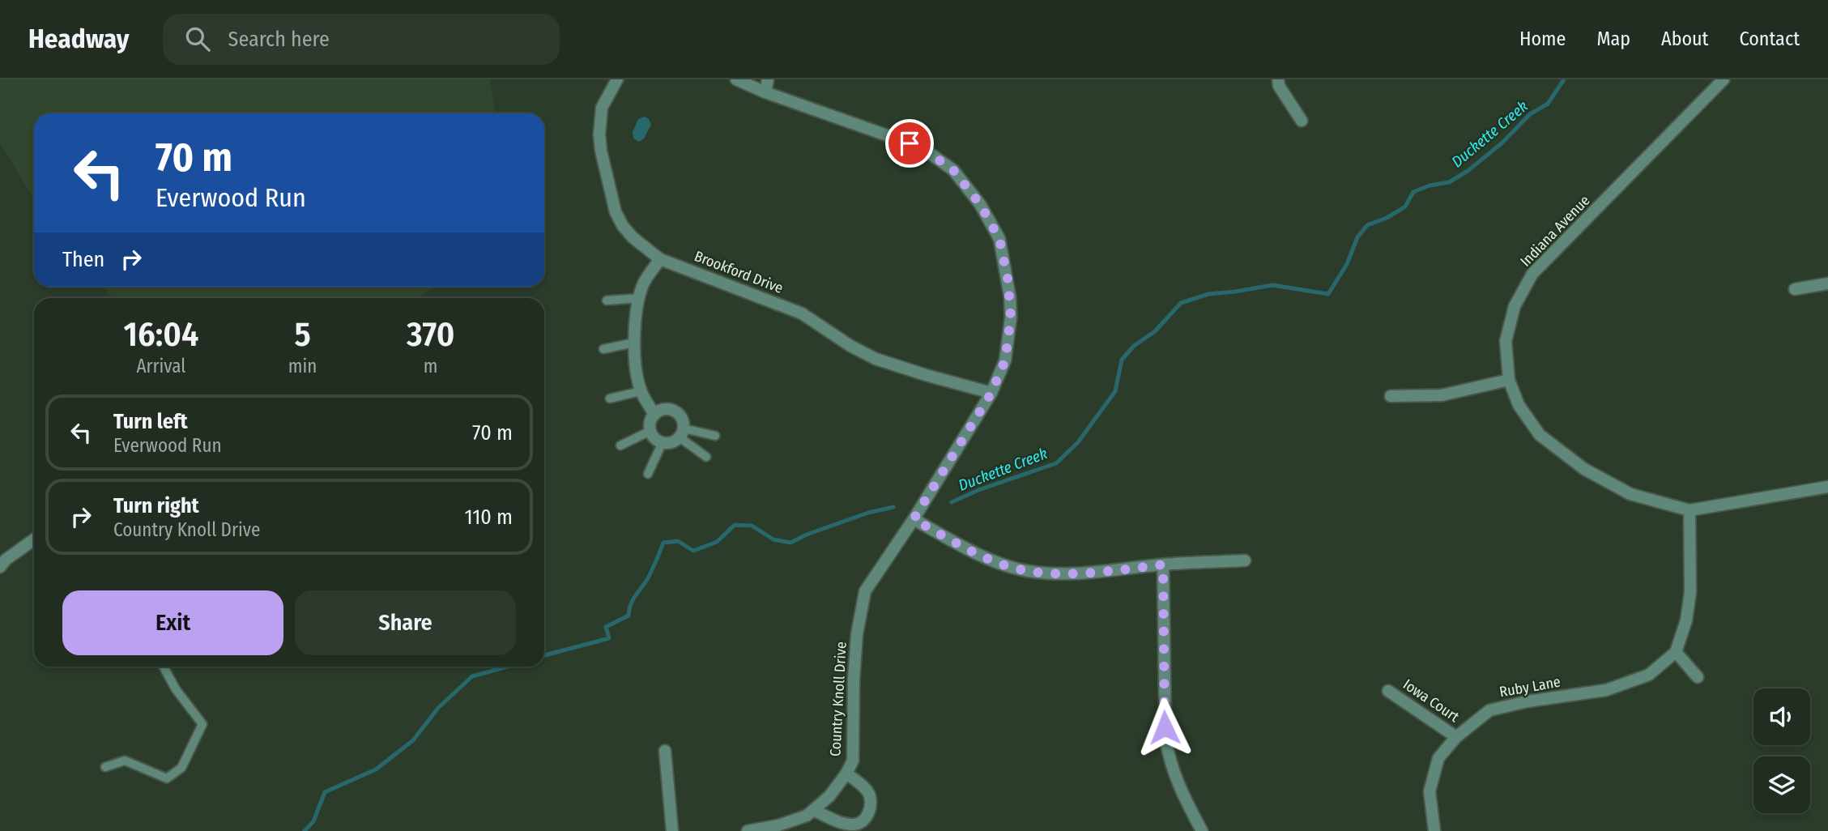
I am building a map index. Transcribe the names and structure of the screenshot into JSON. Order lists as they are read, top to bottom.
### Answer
{
  "streets": {
    "street": [
      "Indiana Avenue",
      "Brookford Drive",
      "Ruby Lane",
      "Country Knoll Drive",
      "Iowa Court"
    ]
  },
  "crossings": [
    ["Brookford Drive", "Country Knoll Drive"],
    ["Ruby Lane", "Iowa Court"]
  ],
  "water": ["Duckette Creek"],
  "page": {
    "header": "Headway",
    "search": "Search here",
    "nav": [
      "Home",
      "Map",
      "About",
      "Contact"
    ],
    "turn": ["70 m", "Everwood Run"],
    "then": "Then",
    "eta": [
      "16:04",
      "Arrival",
      "5",
      "min",
      "370",
      "m"
    ],
    "list": [
      {
        "name": "Turn left",
        "note": "Everwood Run",
        "value": "70 m"
      },
      {
        "name": "Turn right",
        "note": "Country Knoll Drive",
        "value": "110 m"
      }
    ],
    "buttons": ["Exit", "Share"]
  }
}
